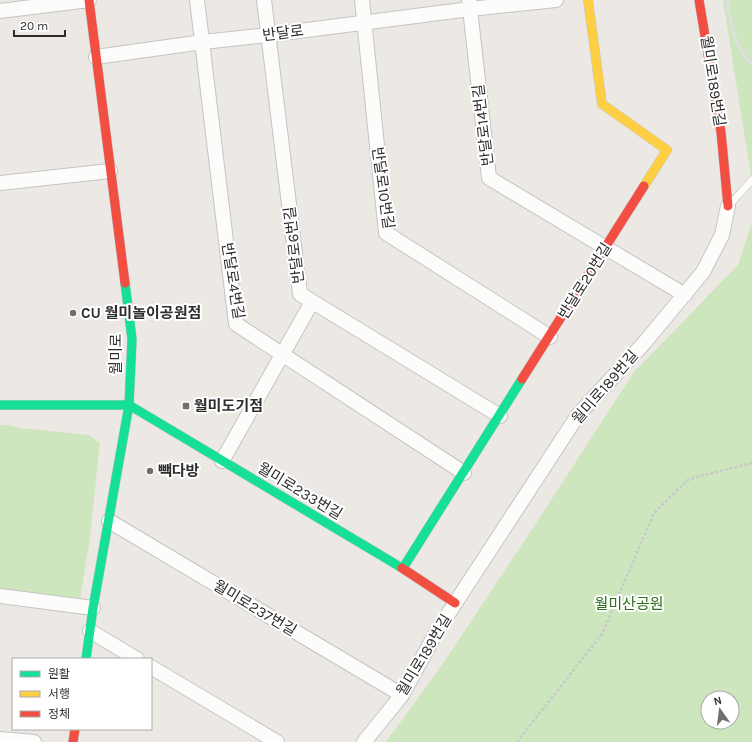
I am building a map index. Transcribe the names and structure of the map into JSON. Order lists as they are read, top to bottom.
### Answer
{
  "streets": {
    "street": [
      "반달로",
      "월미로189번길",
      "반달로14번길",
      "반달로10번길",
      "반달로6번길",
      "반달로4번길",
      "반달로20번길",
      "월미로",
      "월미로233번길",
      "월미로237번길"
    ]
  },
  "crossings": [
    ["반달로", "반달로14번길"],
    ["반달로", "반달로10번길"],
    ["반달로", "반달로6번길"],
    ["반달로", "반달로4번길"],
    ["반달로", "월미로"],
    ["월미로189번길", "월미로233번길"],
    ["월미로189번길", "월미로237번길"],
    ["반달로14번길", "반달로20번길"],
    ["반달로10번길", "반달로20번길"],
    ["반달로6번길", "반달로20번길"],
    ["반달로4번길", "반달로20번길"],
    ["반달로20번길", "월미로233번길"],
    ["월미로", "월미로233번길"],
    ["월미로", "월미로237번길"]
  ],
  "parks": ["월미산공원"],
  "places": {
    "other": ["CU 월미놀이공원점", "빽다방"],
    "transit": ["월미도기점"]
  },
  "legend": ["원활", "서행", "정체"],
  "scale_bar": "20 m",
  "north": "top"
}
